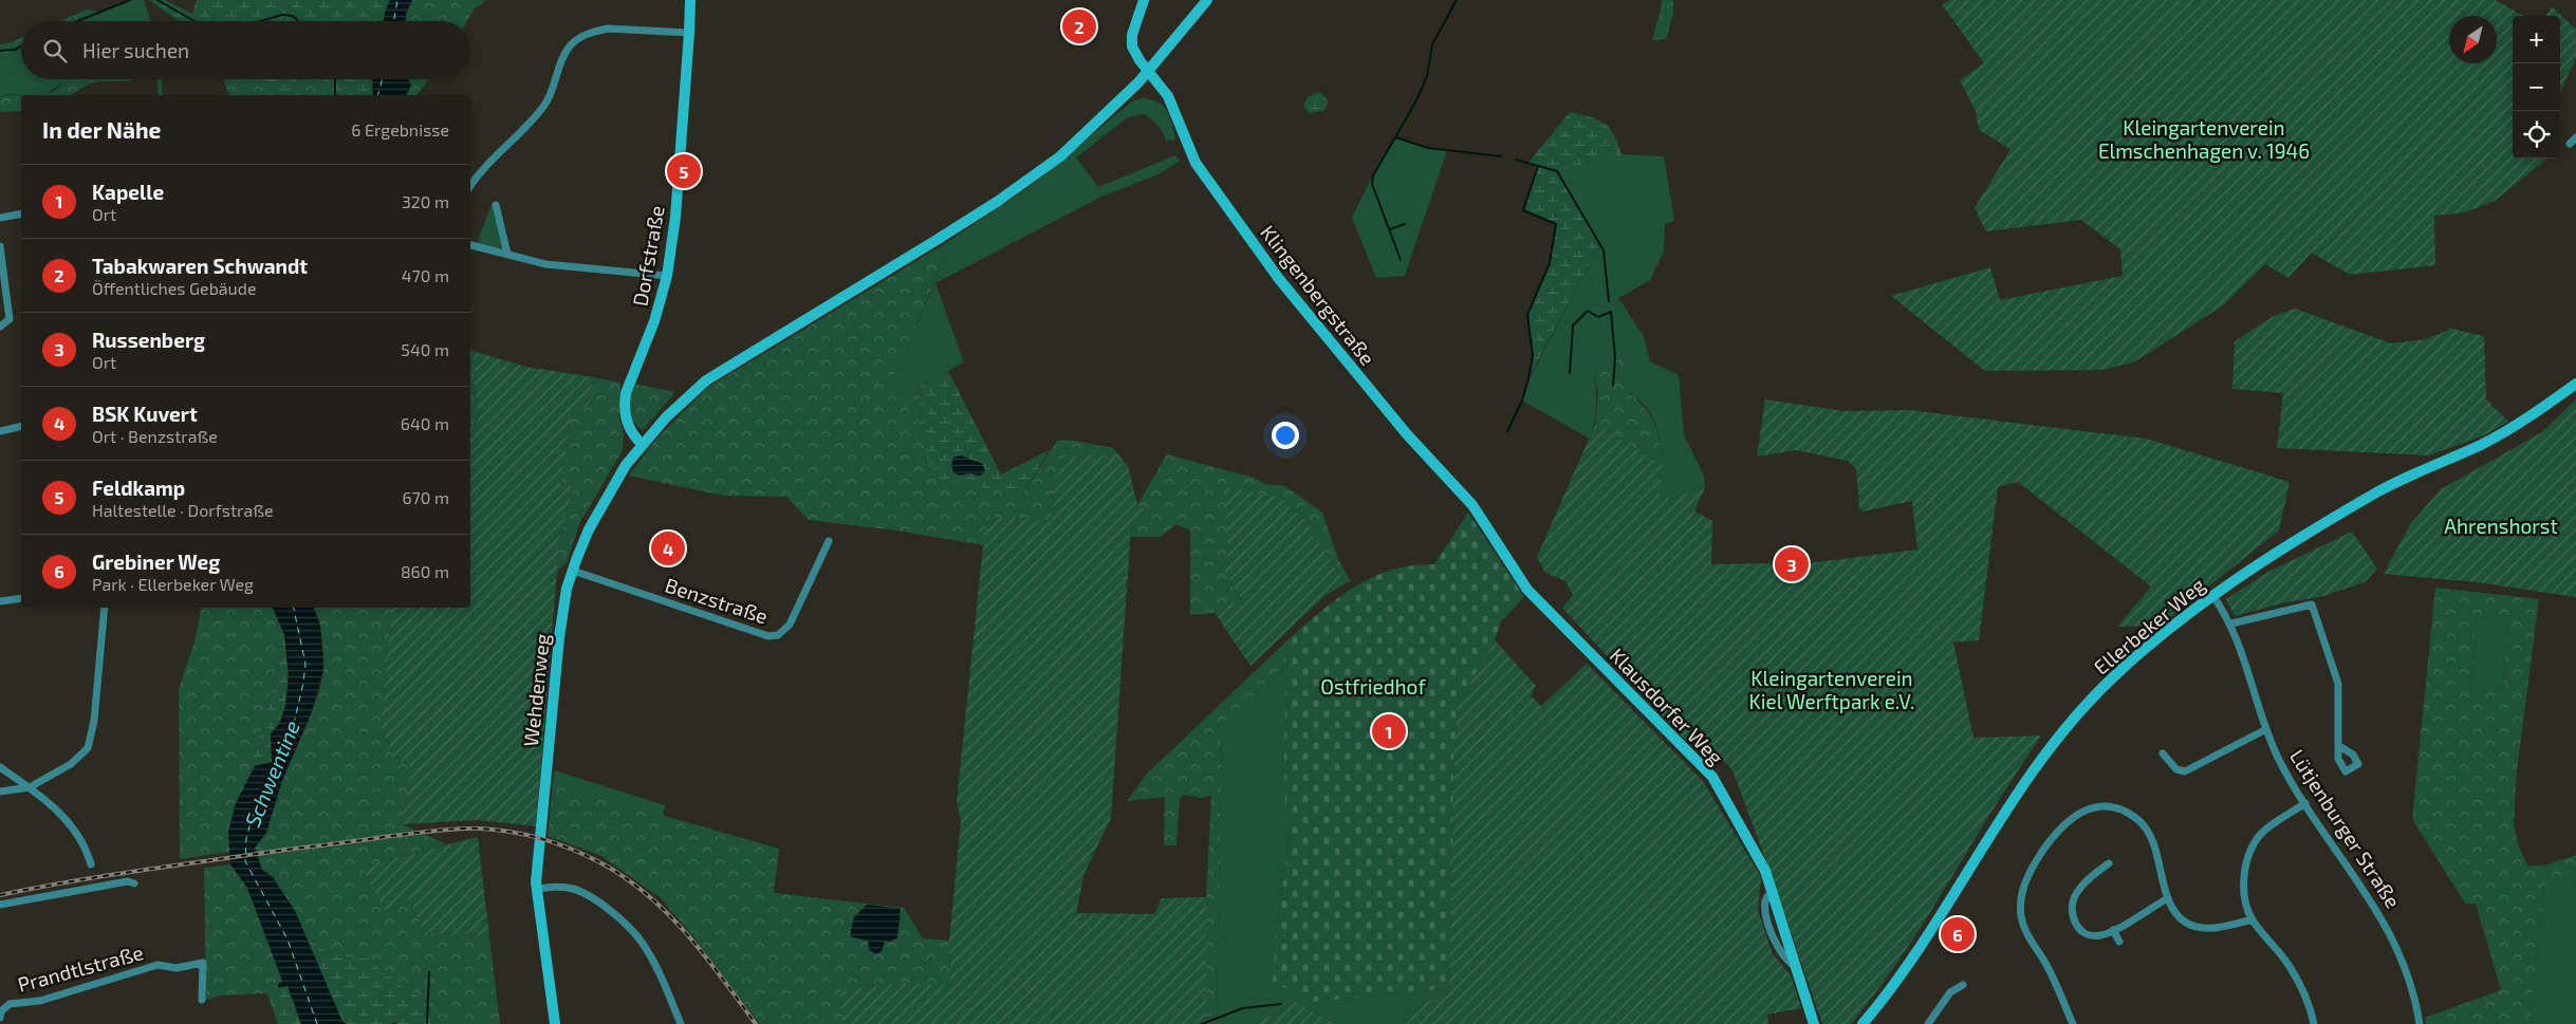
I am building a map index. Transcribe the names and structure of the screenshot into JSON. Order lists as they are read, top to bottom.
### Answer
{
  "streets": {
    "street": [
      "Dorfstraße",
      "Klingenbergstraße",
      "Benzstraße",
      "Ellerbeker Weg",
      "Wehdenweg",
      "Klausdorfer Weg",
      "Lütjenburger Straße",
      "Prandtlstraße"
    ]
  },
  "crossings": [
    ["Dorfstraße", "Wehdenweg"],
    ["Klingenbergstraße", "Wehdenweg"],
    ["Klingenbergstraße", "Klausdorfer Weg"],
    ["Benzstraße", "Wehdenweg"],
    ["Ellerbeker Weg", "Lütjenburger Straße"]
  ],
  "water": ["Schwentine"],
  "parks": [
    "Kleingartenverein Elmschenhagen v. 1946",
    "Ahrenshorst",
    "Kleingartenverein Kiel Werftpark e.V.",
    "Ostfriedhof"
  ],
  "north": "bottom left",
  "page": {
    "pins": [
      "2",
      "5",
      "4",
      "3",
      "1",
      "6"
    ],
    "map_buttons": ["+", "−"],
    "search": "Hier suchen",
    "heading": ["In der Nähe", "6 Ergebnisse"],
    "list": [
      {
        "mark": "1",
        "name": "Kapelle",
        "note": "Ort",
        "value": "320 m"
      },
      {
        "mark": "2",
        "name": "Tabakwaren Schwandt",
        "note": "Öffentliches Gebäude",
        "value": "470 m"
      },
      {
        "mark": "3",
        "name": "Russenberg",
        "note": "Ort",
        "value": "540 m"
      },
      {
        "mark": "4",
        "name": "BSK Kuvert",
        "note": "Ort · Benzstraße",
        "value": "640 m"
      },
      {
        "mark": "5",
        "name": "Feldkamp",
        "note": "Haltestelle · Dorfstraße",
        "value": "670 m"
      },
      {
        "mark": "6",
        "name": "Grebiner Weg",
        "note": "Park · Ellerbeker Weg",
        "value": "860 m"
      }
    ]
  }
}
